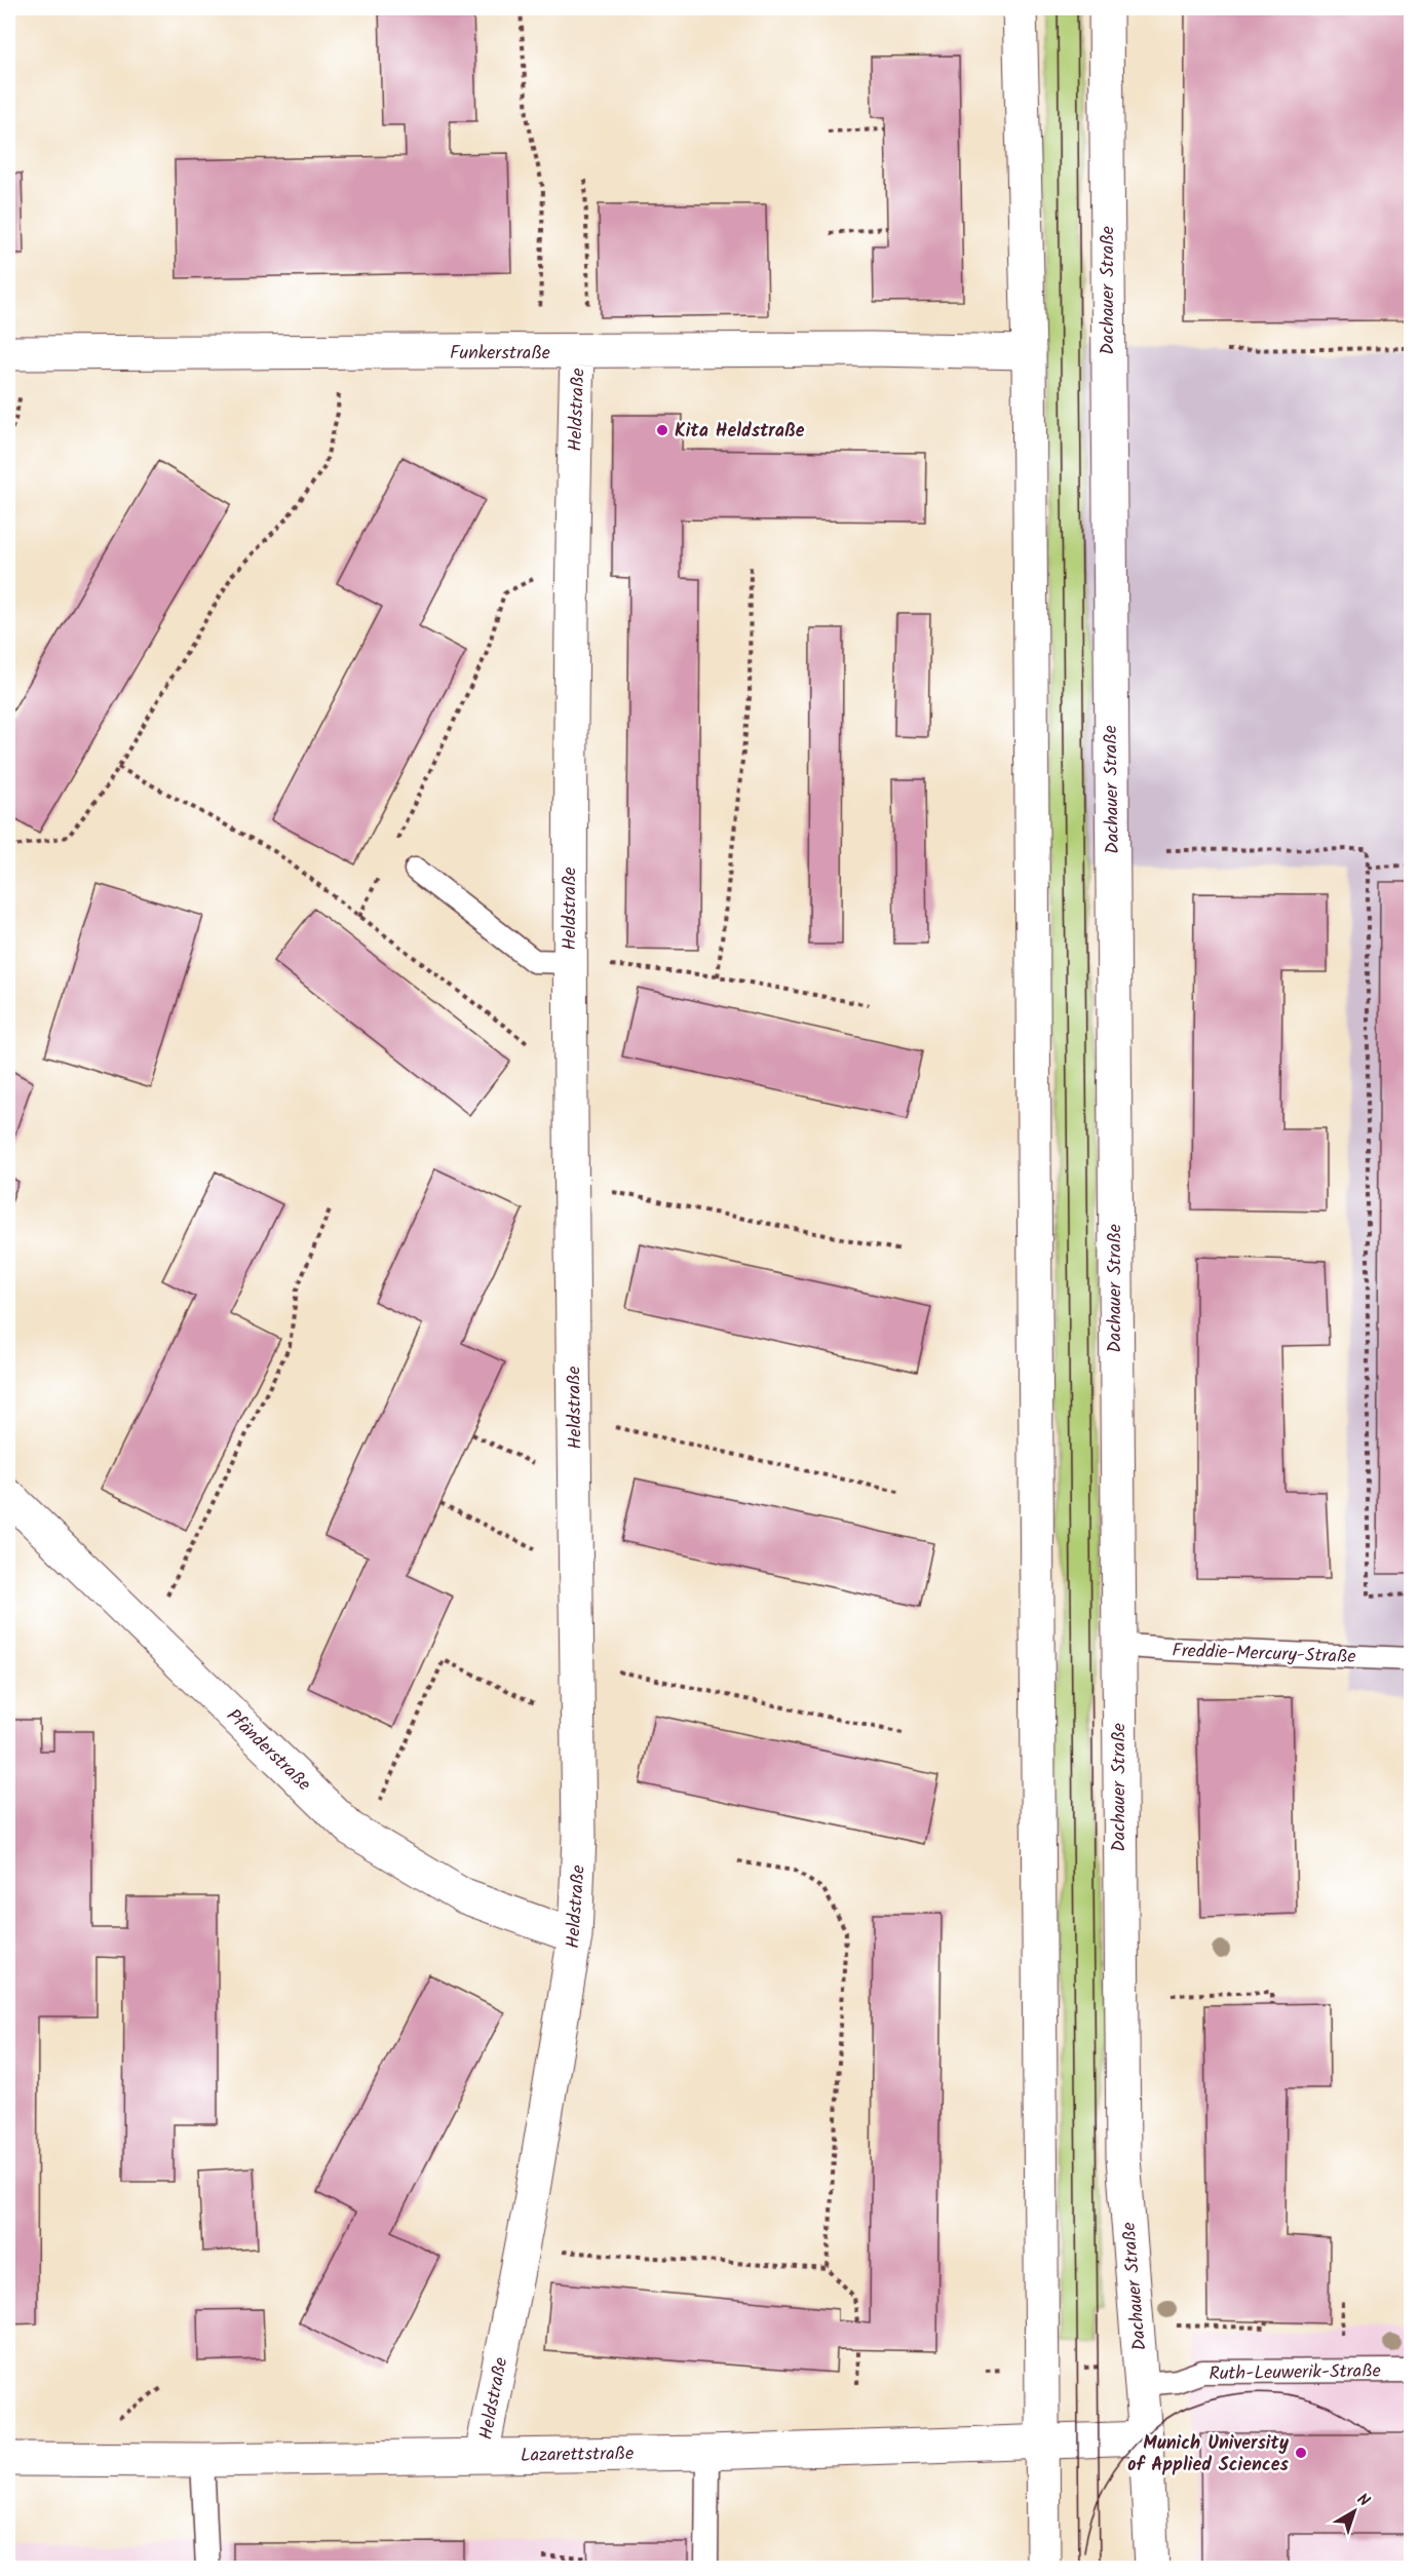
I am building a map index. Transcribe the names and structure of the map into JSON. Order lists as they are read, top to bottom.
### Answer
{
  "streets": {
    "street": [
      "Dachauer Straße",
      "Funkerstraße",
      "Heldstraße",
      "Pfänderstraße",
      "Lazarettstraße"
    ],
    "lane": ["Freddie-Mercury-Straße", "Ruth-Leuwerik-Straße"]
  },
  "crossings": [
    ["Dachauer Straße", "Freddie-Mercury-Straße"],
    ["Dachauer Straße", "Ruth-Leuwerik-Straße"],
    ["Dachauer Straße", "Lazarettstraße"],
    ["Funkerstraße", "Heldstraße"],
    ["Heldstraße", "Pfänderstraße"],
    ["Heldstraße", "Lazarettstraße"]
  ],
  "places": ["Kita Heldstraße", "Munich University of Applied Sciences"],
  "north": "top right"
}
